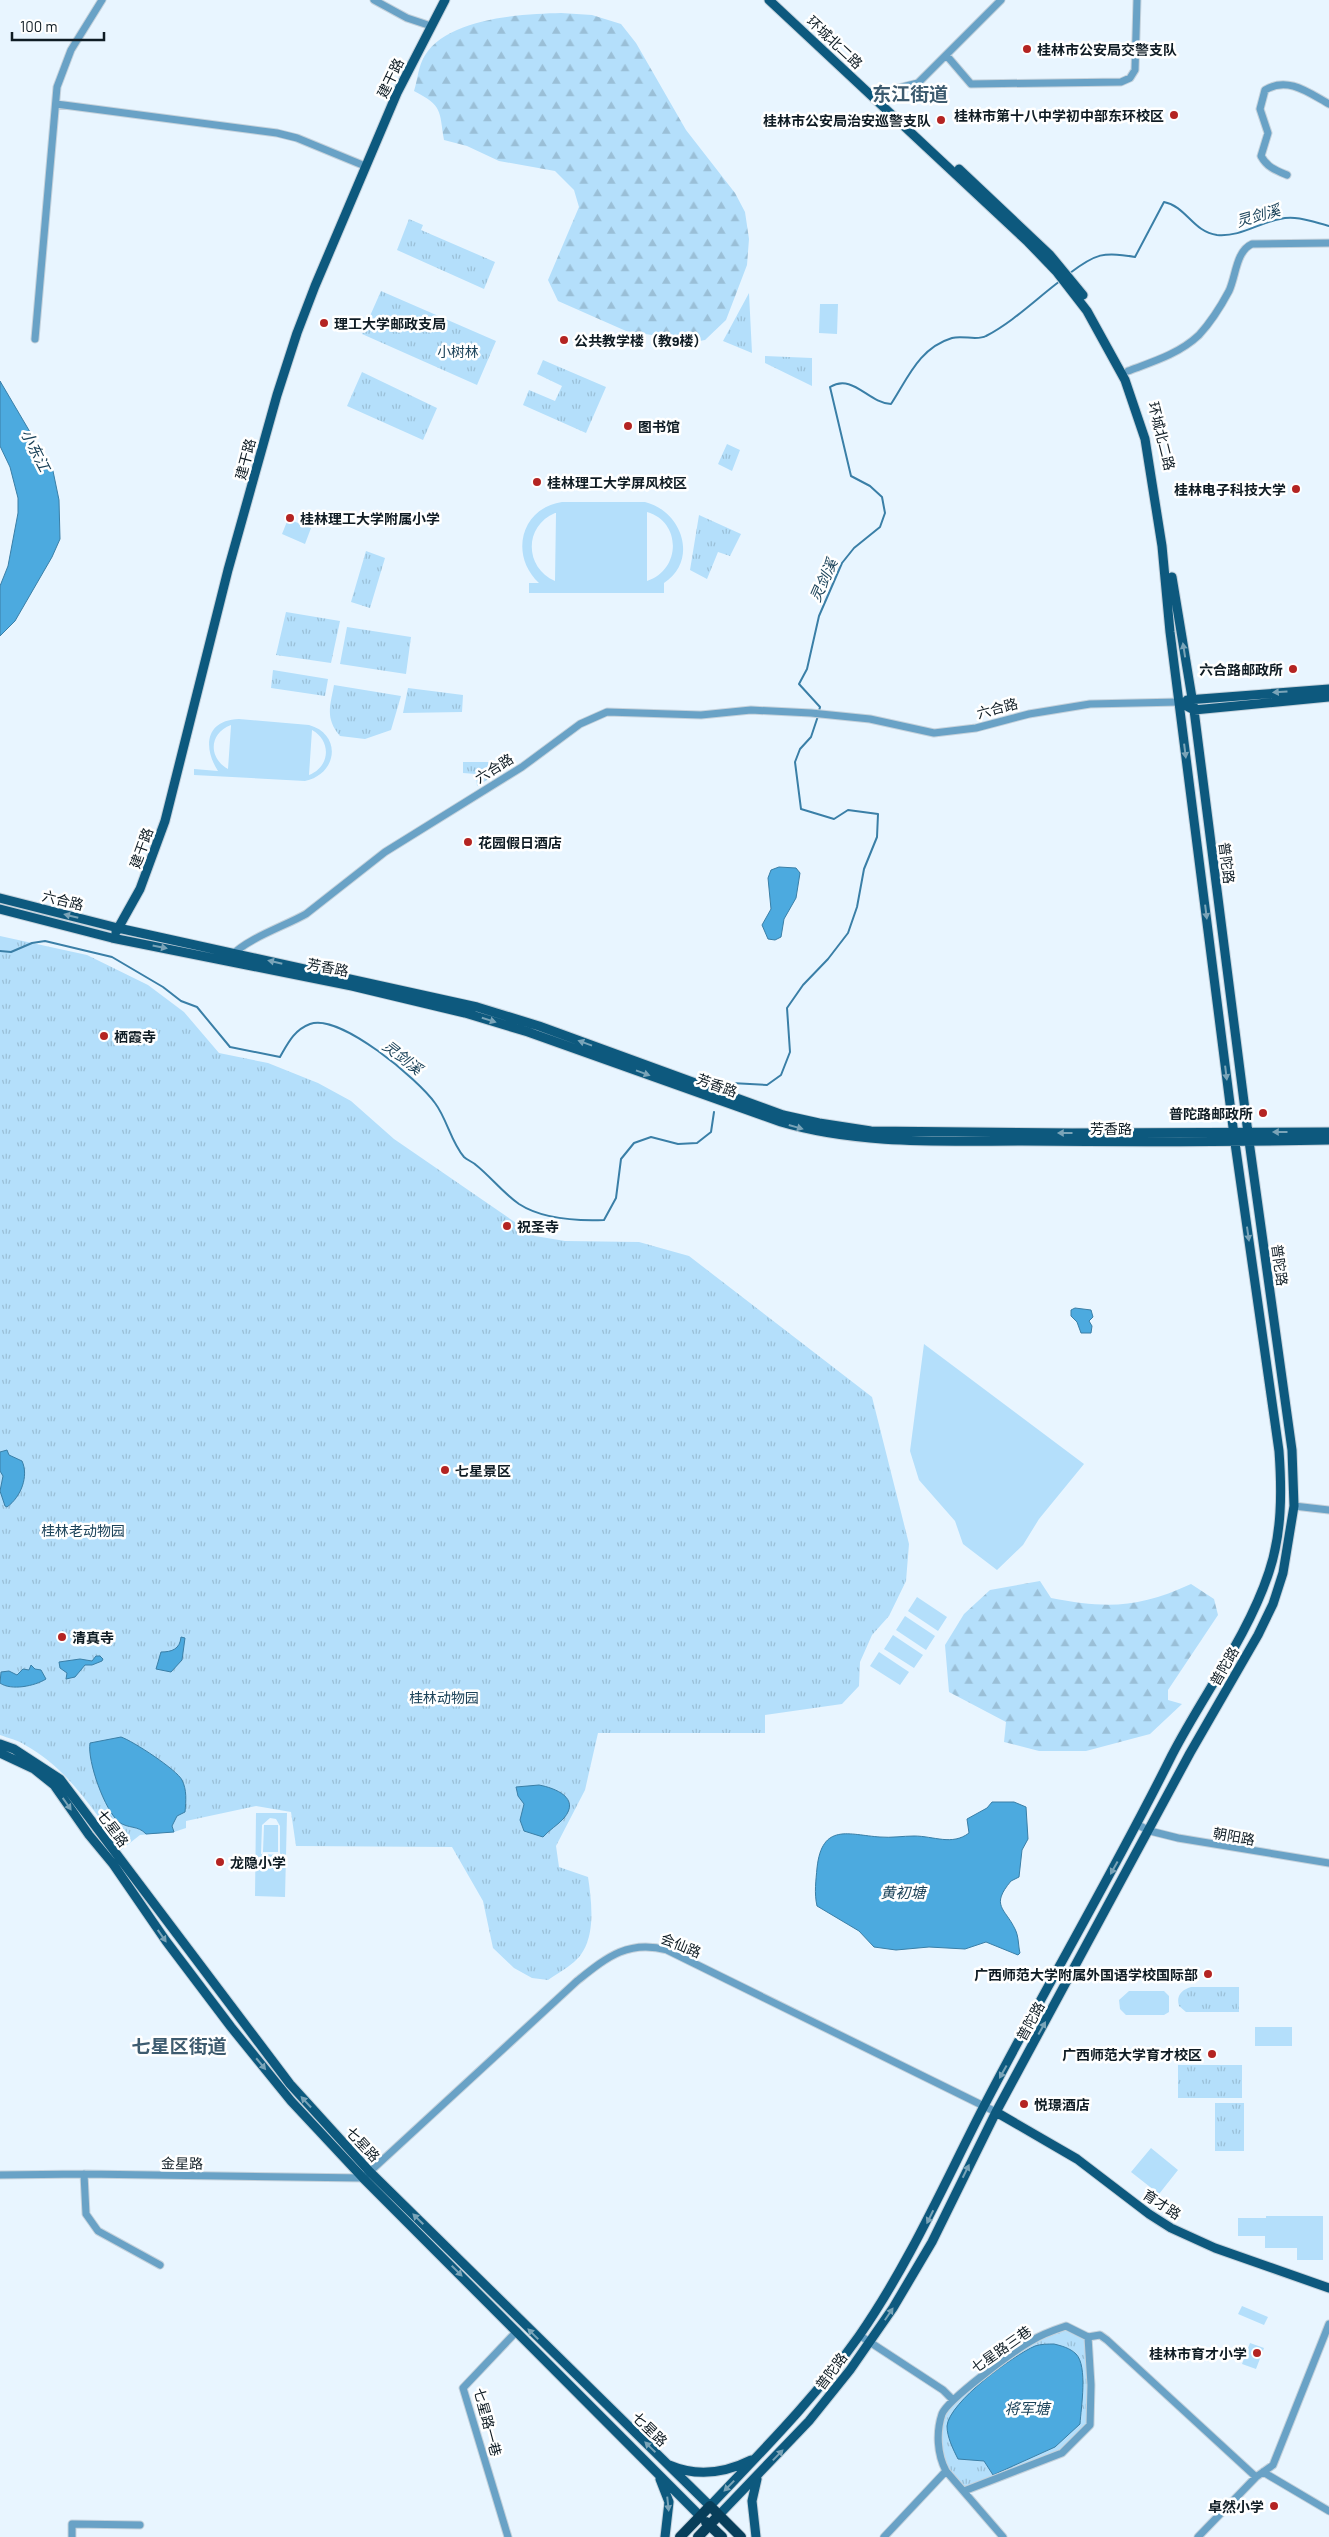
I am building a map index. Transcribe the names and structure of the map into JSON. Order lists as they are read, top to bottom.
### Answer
{
  "streets": {
    "highway": ["七星路"],
    "main road": [
      "环城北二路",
      "建干路",
      "六合路",
      "普陀路",
      "芳香路",
      "育才路"
    ],
    "street": [
      "朝阳路",
      "会仙路",
      "金星路",
      "七星路三巷",
      "七星路一巷"
    ]
  },
  "crossings": [
    ["环城北二路", "六合路"],
    ["环城北二路", "普陀路"],
    ["建干路", "六合路"],
    ["建干路", "芳香路"],
    ["六合路", "普陀路"],
    ["六合路", "芳香路"],
    ["普陀路", "芳香路"],
    ["普陀路", "七星路"],
    ["普陀路", "朝阳路"],
    ["普陀路", "会仙路"],
    ["普陀路", "育才路"],
    ["七星路", "会仙路"],
    ["七星路", "金星路"],
    ["七星路", "七星路一巷"],
    ["会仙路", "金星路"],
    ["会仙路", "育才路"]
  ],
  "districts": ["东江街道", "七星区街道"],
  "water": [
    "灵剑溪",
    "小东江",
    "黄初塘",
    "将军塘"
  ],
  "parks": ["小树林", "桂林老动物园", "桂林动物园"],
  "places": [
    "桂林市公安局交警支队",
    "桂林市第十八中学初中部东环校区",
    "桂林市公安局治安巡警支队",
    "理工大学邮政支局",
    "公共教学楼（教9楼）",
    "图书馆",
    "桂林理工大学屏风校区",
    "桂林电子科技大学",
    "桂林理工大学附属小学",
    "六合路邮政所",
    "花园假日酒店",
    "栖霞寺",
    "普陀路邮政所",
    "祝圣寺",
    "七星景区",
    "清真寺",
    "龙隐小学",
    "广西师范大学附属外国语学校国际部",
    "广西师范大学育才校区",
    "悦璟酒店",
    "桂林市育才小学",
    "卓然小学"
  ],
  "scale_bar": "100 m"
}
